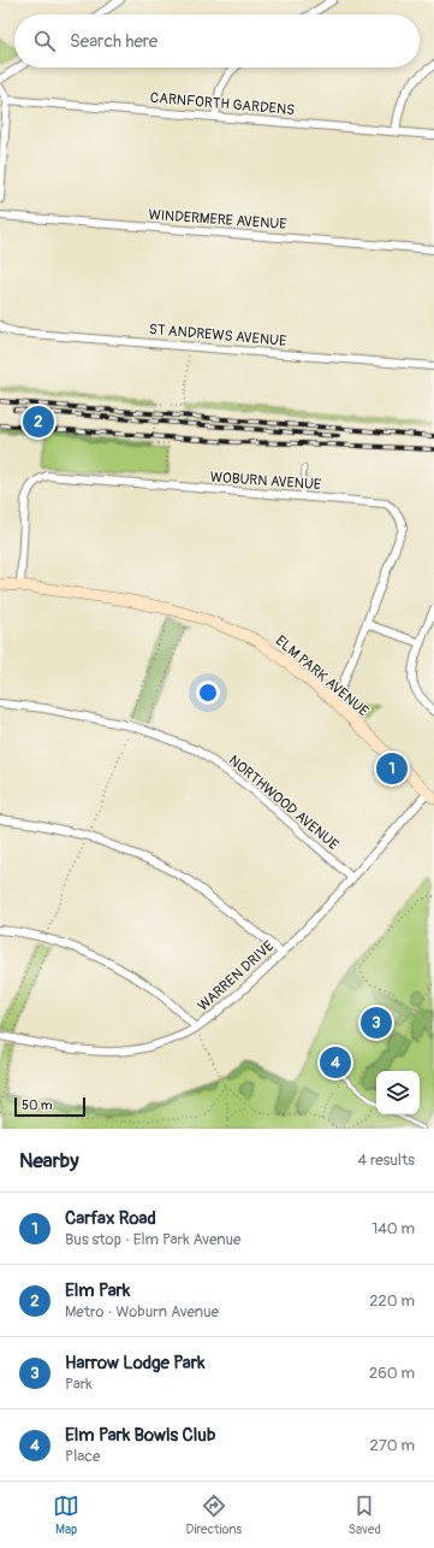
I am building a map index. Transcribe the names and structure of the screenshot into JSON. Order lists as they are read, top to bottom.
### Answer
{
  "streets": {
    "street": [
      "CARNFORTH GARDENS",
      "WINDERMERE AVENUE",
      "ST ANDREWS AVENUE",
      "WOBURN AVENUE",
      "ELM PARK AVENUE",
      "NORTHWOOD AVENUE",
      "WARREN DRIVE"
    ]
  },
  "crossings": [
    ["WOBURN AVENUE", "ELM PARK AVENUE"],
    ["ELM PARK AVENUE", "WARREN DRIVE"],
    ["NORTHWOOD AVENUE", "WARREN DRIVE"]
  ],
  "scale_bar": "50 m",
  "page": {
    "search": "Search here",
    "pins": [
      "2",
      "1",
      "3",
      "4"
    ],
    "scale": "50 m",
    "heading": ["Nearby", "4 results"],
    "list": [
      {
        "mark": "1",
        "name": "Carfax Road",
        "note": "Bus stop · Elm Park Avenue",
        "value": "140 m"
      },
      {
        "mark": "2",
        "name": "Elm Park",
        "note": "Metro · Woburn Avenue",
        "value": "220 m"
      },
      {
        "mark": "3",
        "name": "Harrow Lodge Park",
        "note": "Park",
        "value": "260 m"
      },
      {
        "mark": "4",
        "name": "Elm Park Bowls Club",
        "note": "Place",
        "value": "270 m"
      }
    ],
    "nav": ["Map", "Directions", "Saved"]
  }
}
